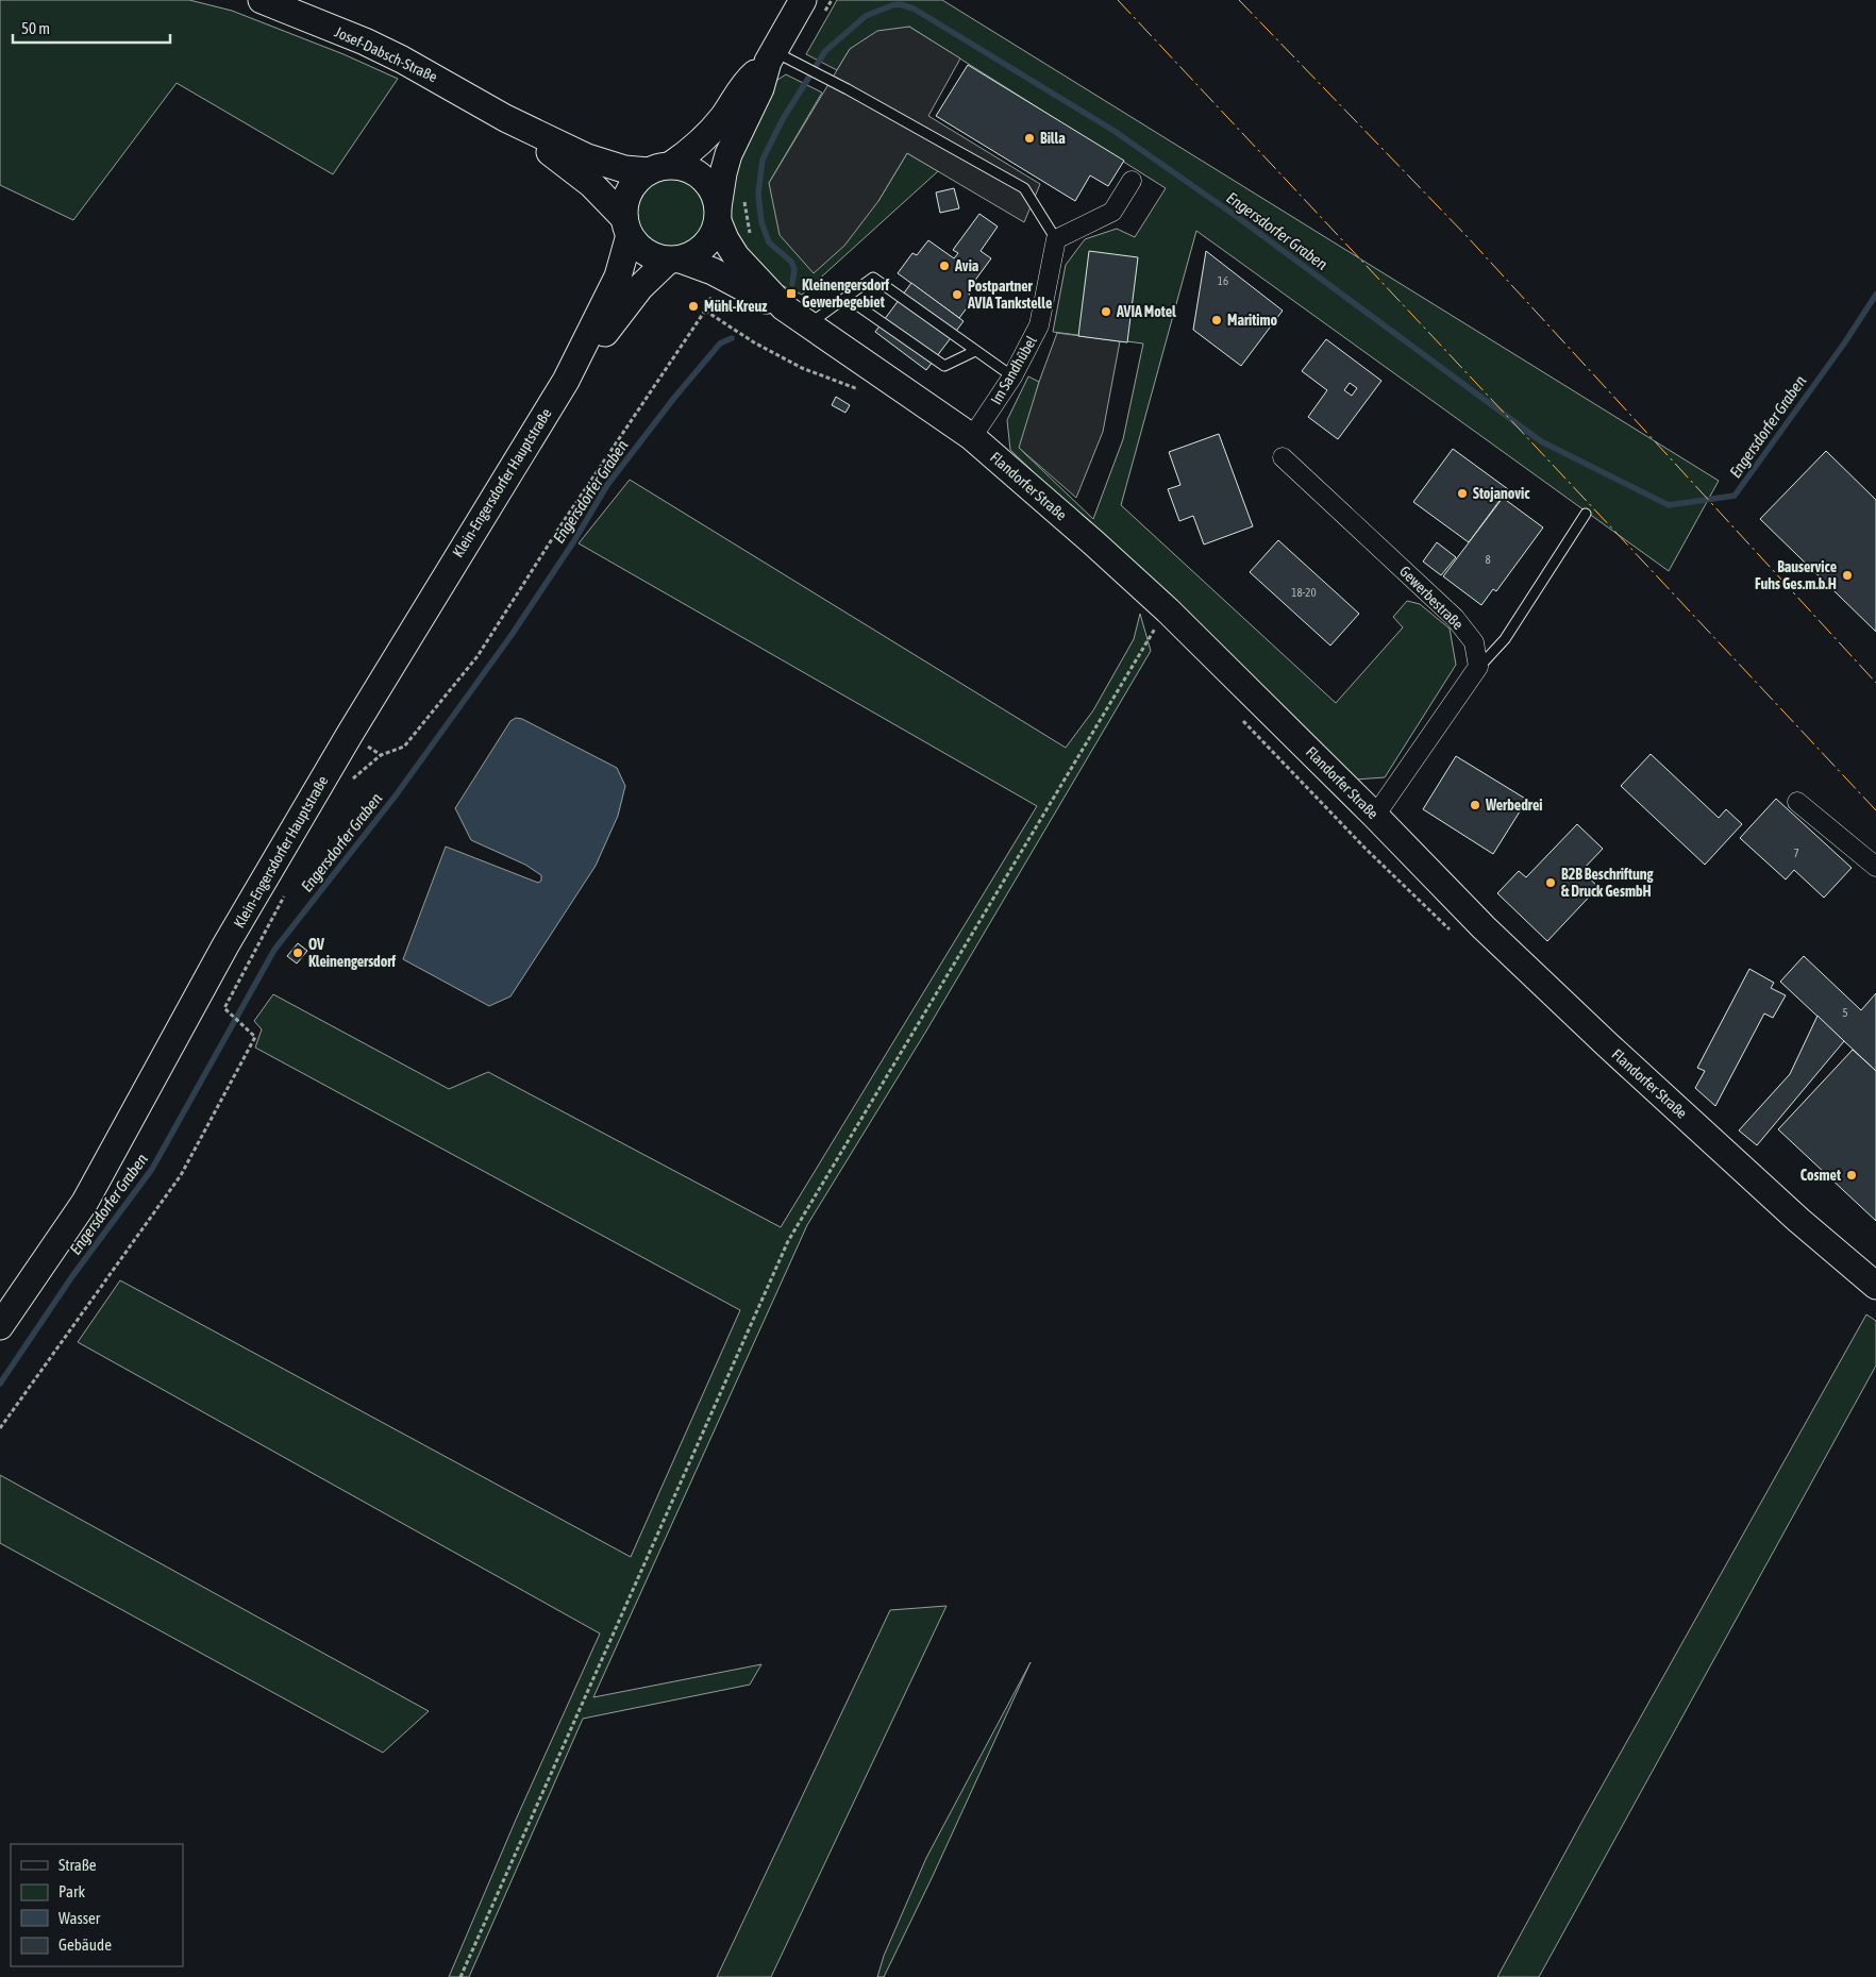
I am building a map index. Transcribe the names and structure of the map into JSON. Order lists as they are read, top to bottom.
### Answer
{
  "streets": {
    "main road": ["Josef-Dabsch-Straße", "Klein-Engersdorfer Hauptstraße", "Flandorfer Straße"],
    "street": ["Im Sandhübel", "Gewerbestraße"]
  },
  "crossings": [
    ["Josef-Dabsch-Straße", "Flandorfer Straße"],
    ["Im Sandhübel", "Flandorfer Straße"]
  ],
  "water": ["Engersdorfer Graben"],
  "places": {
    "other": [
      "Billa",
      "Avia",
      "Postpartner AVIA Tankstelle",
      "Mühl-Kreuz",
      "AVIA Motel",
      "Maritimo",
      "Stojanovic",
      "Bauservice Fuhs Ges.m.b.H",
      "Werbedrei",
      "B2B Beschriftung & Druck GesmbH",
      "OV Kleinengersdorf",
      "Cosmet"
    ],
    "transit": ["Kleinengersdorf Gewerbegebiet"]
  },
  "house_numbers": [
    "16",
    "8",
    "18-20",
    "7",
    "5"
  ],
  "legend": [
    "Straße",
    "Park",
    "Wasser",
    "Gebäude"
  ],
  "scale_bar": "50 m"
}
